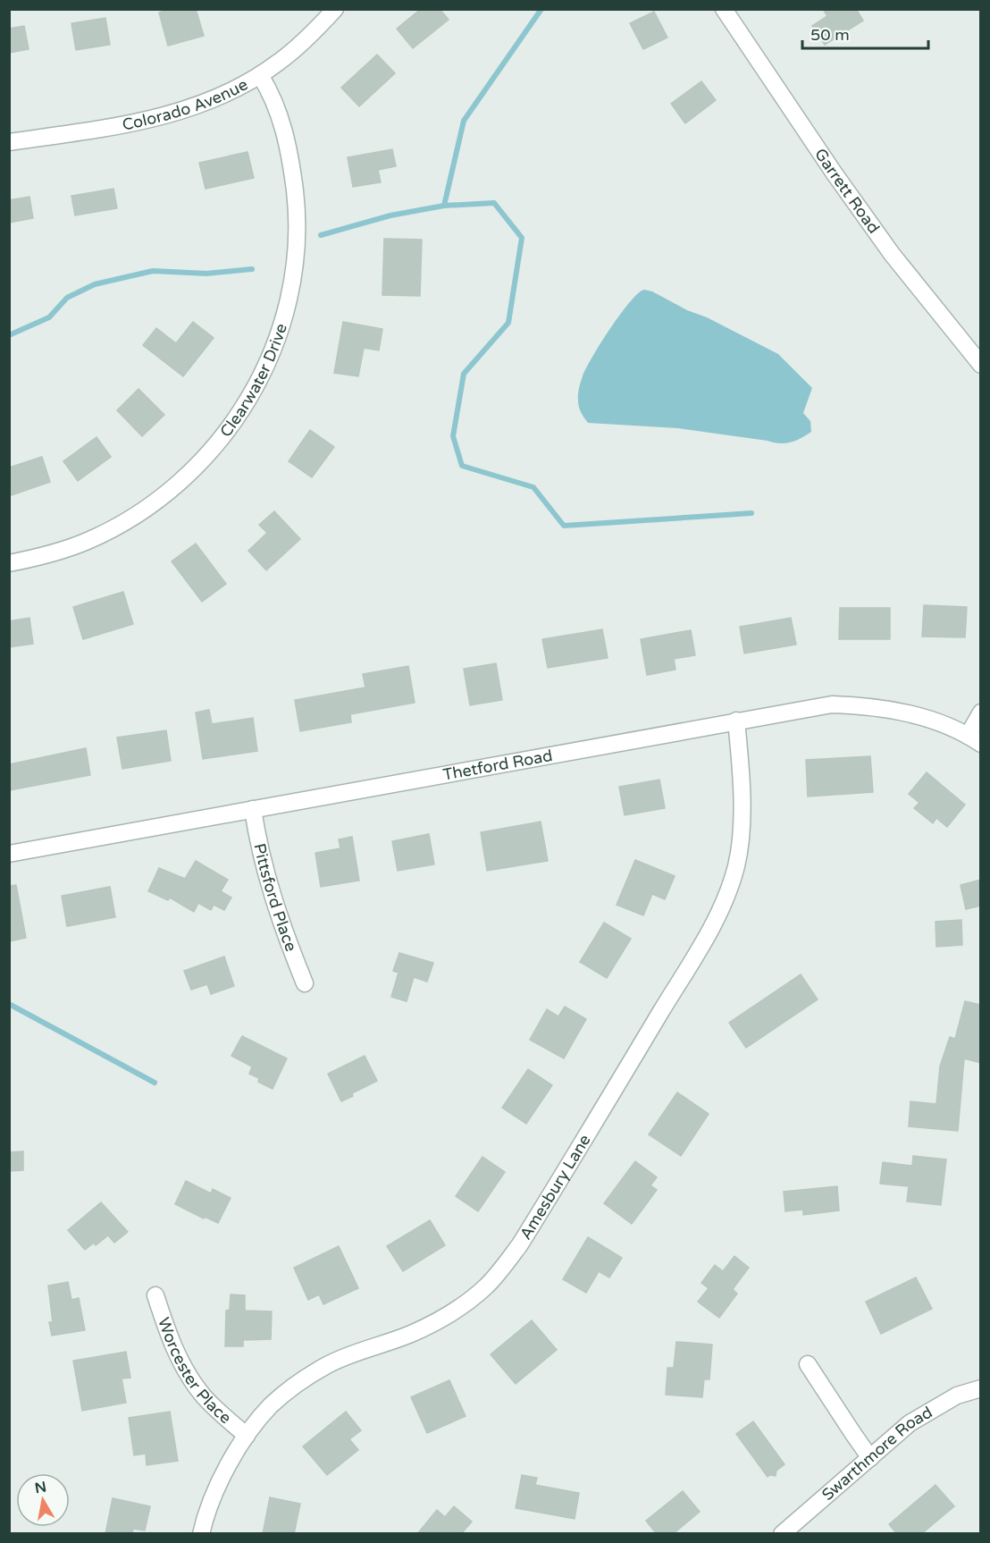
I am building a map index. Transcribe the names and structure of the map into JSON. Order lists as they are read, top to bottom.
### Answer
{
  "streets": {
    "street": [
      "Colorado Avenue",
      "Garrett Road",
      "Clearwater Drive",
      "Thetford Road",
      "Pittsford Place",
      "Amesbury Lane",
      "Worcester Place",
      "Swarthmore Road"
    ]
  },
  "crossings": [
    ["Colorado Avenue", "Clearwater Drive"],
    ["Thetford Road", "Pittsford Place"],
    ["Thetford Road", "Amesbury Lane"],
    ["Amesbury Lane", "Worcester Place"]
  ],
  "scale_bar": "50 m",
  "north": "top"
}
